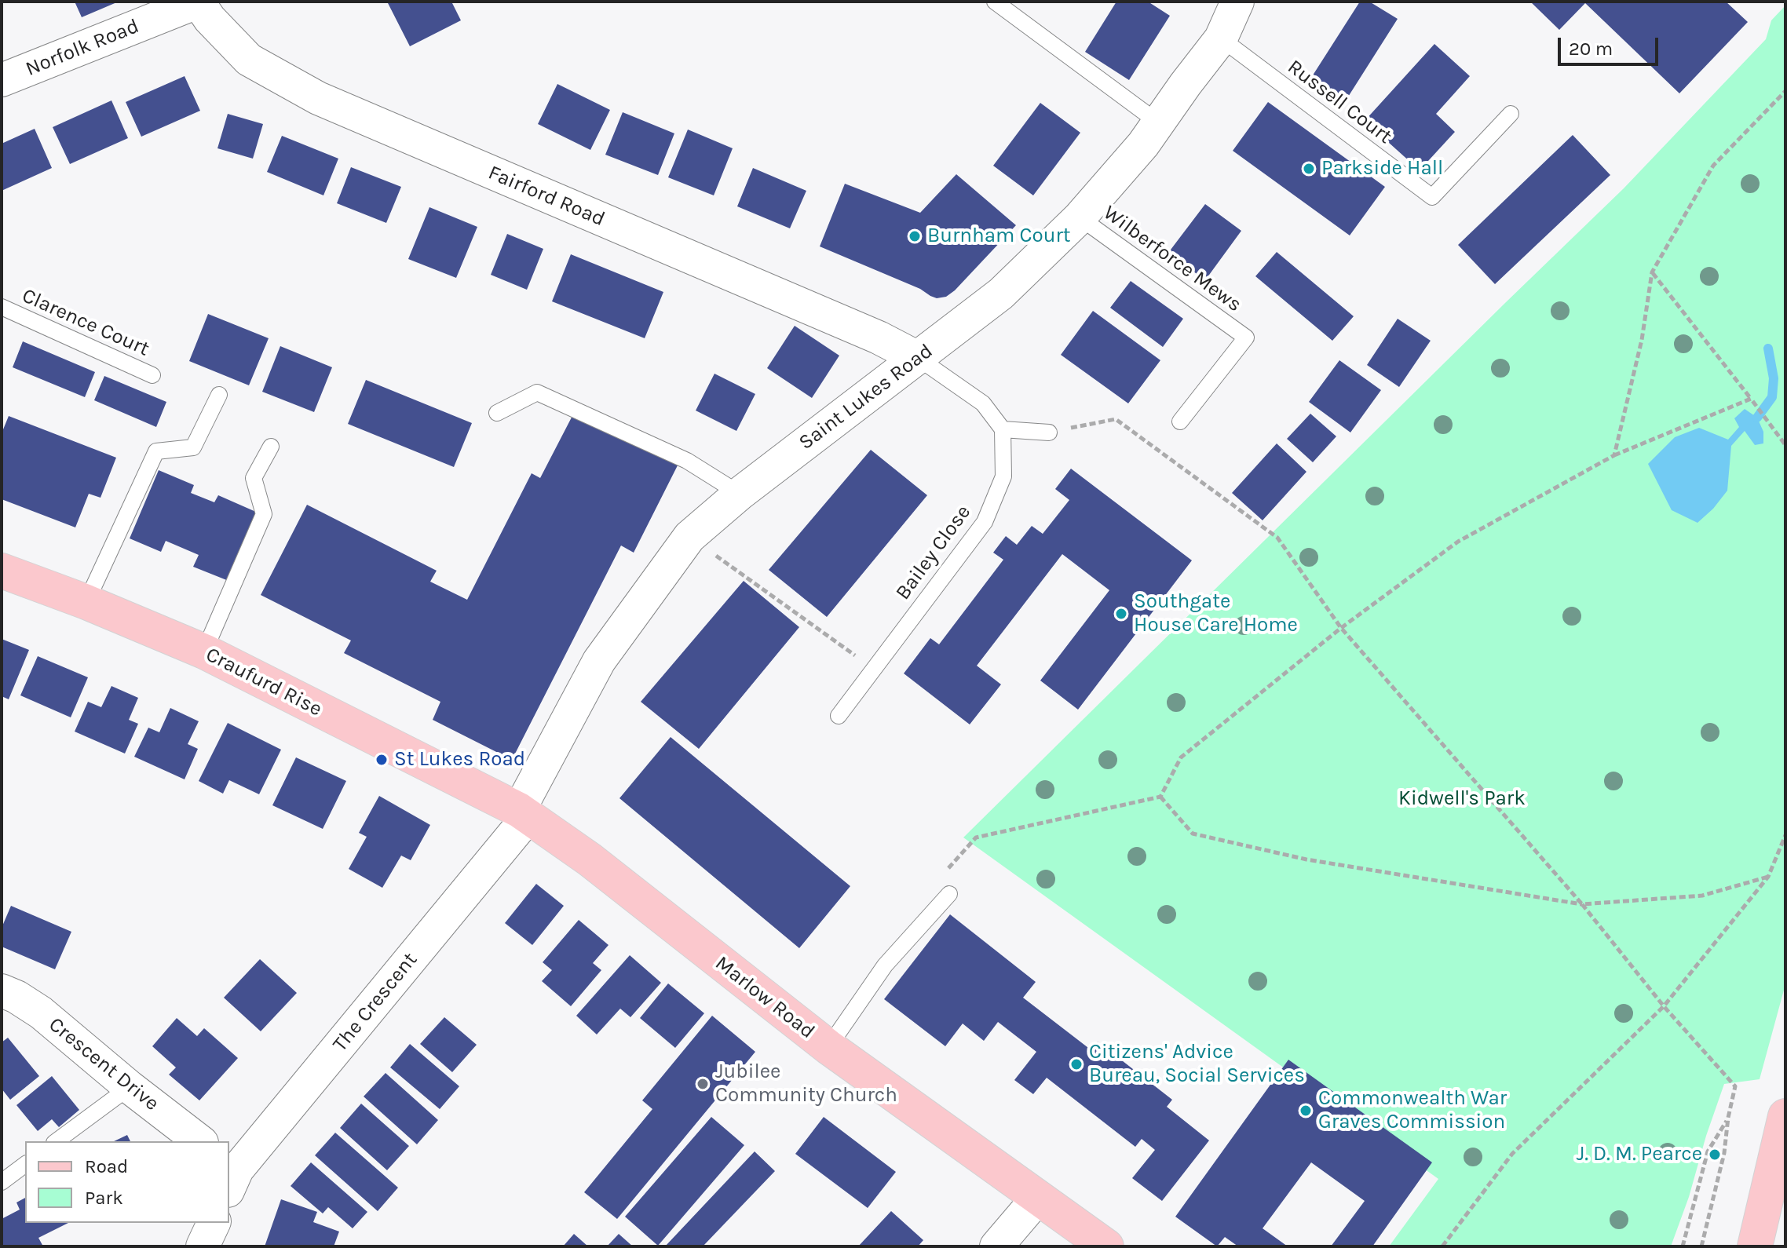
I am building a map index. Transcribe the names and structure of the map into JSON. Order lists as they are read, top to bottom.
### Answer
{
  "streets": {
    "main road": ["Craufurd Rise", "Marlow Road"],
    "street": [
      "Norfolk Road",
      "Fairford Road",
      "Saint Lukes Road",
      "The Crescent",
      "Crescent Drive"
    ],
    "lane": [
      "Russell Court",
      "Wilberforce Mews",
      "Clarence Court",
      "Bailey Close"
    ]
  },
  "crossings": [
    ["Norfolk Road", "Fairford Road"],
    ["Russell Court", "Saint Lukes Road"],
    ["Fairford Road", "Saint Lukes Road"],
    ["Wilberforce Mews", "Saint Lukes Road"],
    ["Saint Lukes Road", "Craufurd Rise"],
    ["Saint Lukes Road", "Marlow Road"],
    ["Saint Lukes Road", "The Crescent"],
    ["Craufurd Rise", "Marlow Road"],
    ["Craufurd Rise", "The Crescent"],
    ["Marlow Road", "The Crescent"]
  ],
  "parks": ["Kidwell's Park"],
  "places": [
    "Parkside Hall",
    "Burnham Court",
    "Southgate House Care Home",
    "St Lukes Road",
    "Citizens' Advice Bureau, Social Services",
    "Jubilee Community Church",
    "Commonwealth War Graves Commission",
    "J. D. M. Pearce"
  ],
  "legend": ["Road", "Park"],
  "scale_bar": "20 m"
}
